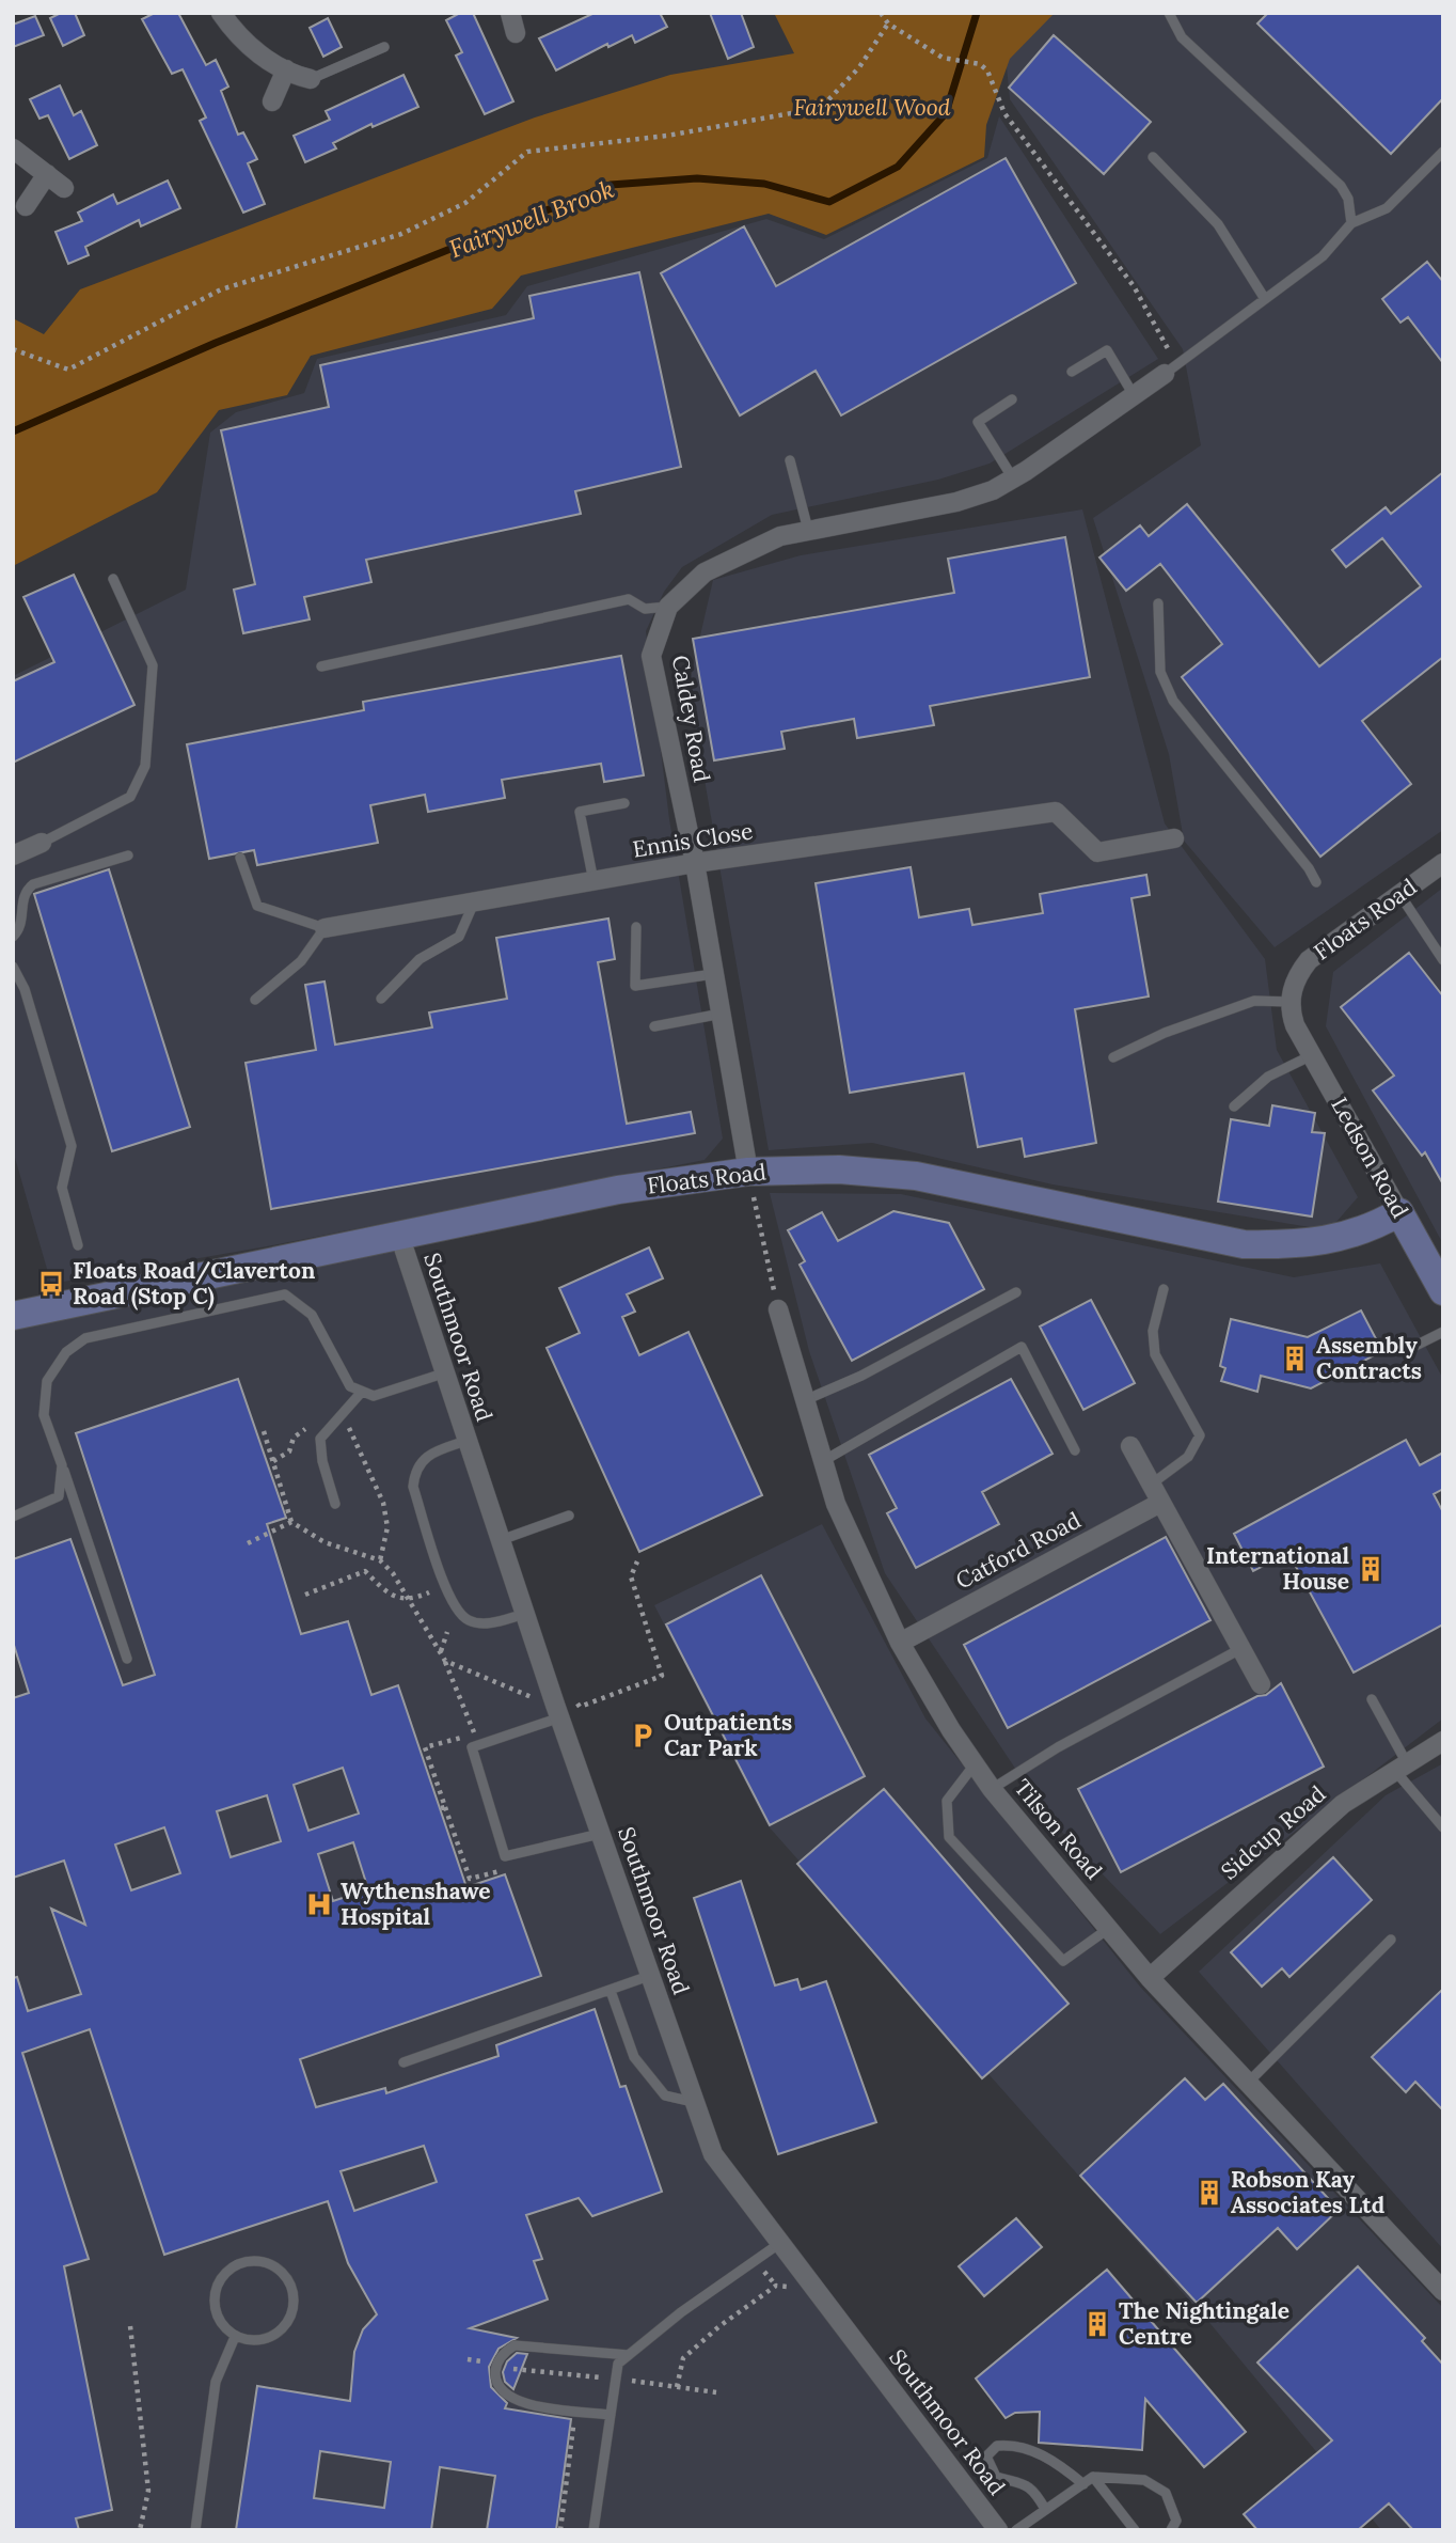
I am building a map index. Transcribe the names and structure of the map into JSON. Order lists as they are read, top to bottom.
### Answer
{
  "streets": {
    "street": [
      "Caldey Road",
      "Ennis Close",
      "Floats Road",
      "Ledson Road",
      "Southmoor Road",
      "Catford Road",
      "Tilson Road",
      "Sidcup Road"
    ]
  },
  "crossings": [
    ["Caldey Road", "Ennis Close"],
    ["Caldey Road", "Floats Road"],
    ["Floats Road", "Ledson Road"],
    ["Floats Road", "Southmoor Road"],
    ["Catford Road", "Tilson Road"],
    ["Tilson Road", "Sidcup Road"]
  ],
  "water": ["Fairywell Brook"],
  "parks": ["Fairywell Wood"],
  "places": {
    "bus stop": ["Floats Road/Claverton Road (Stop C)"],
    "building": [
      "Assembly Contracts",
      "International House",
      "Robson Kay Associates Ltd",
      "The Nightingale Centre"
    ],
    "parking": ["Outpatients Car Park"],
    "hospital": ["Wythenshawe Hospital"]
  }
}
